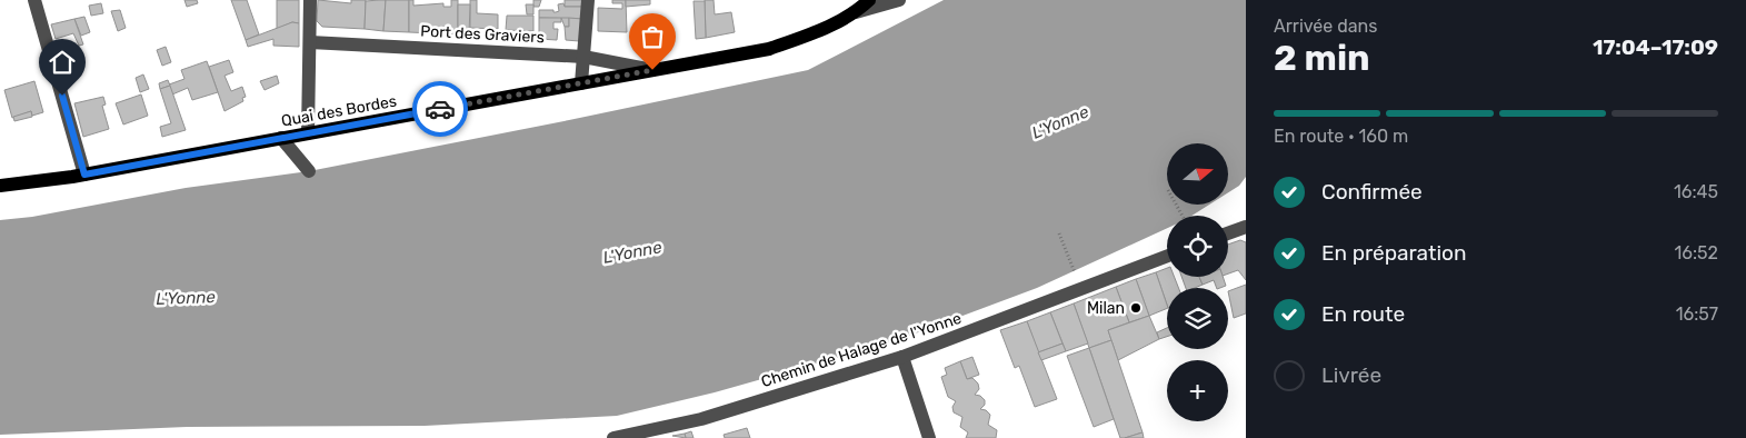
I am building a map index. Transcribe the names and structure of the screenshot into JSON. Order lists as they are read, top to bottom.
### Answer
{
  "streets": {
    "main road": ["Quai des Bordes"],
    "street": ["Port des Graviers", "Chemin de Halage de l'Yonne"]
  },
  "crossings": [
    ["Port des Graviers", "Quai des Bordes"]
  ],
  "water": ["L'Yonne"],
  "places": ["Milan"],
  "north": "right",
  "page": {
    "heading": ["2 min", "Arrivée dans", "17:04–17:09"],
    "bar": "En route · 160 m",
    "map_buttons": "+",
    "list": [
      ["Confirmée", "16:45"],
      ["En préparation", "16:52"],
      ["En route", "16:57"],
      "Livrée"
    ]
  }
}
